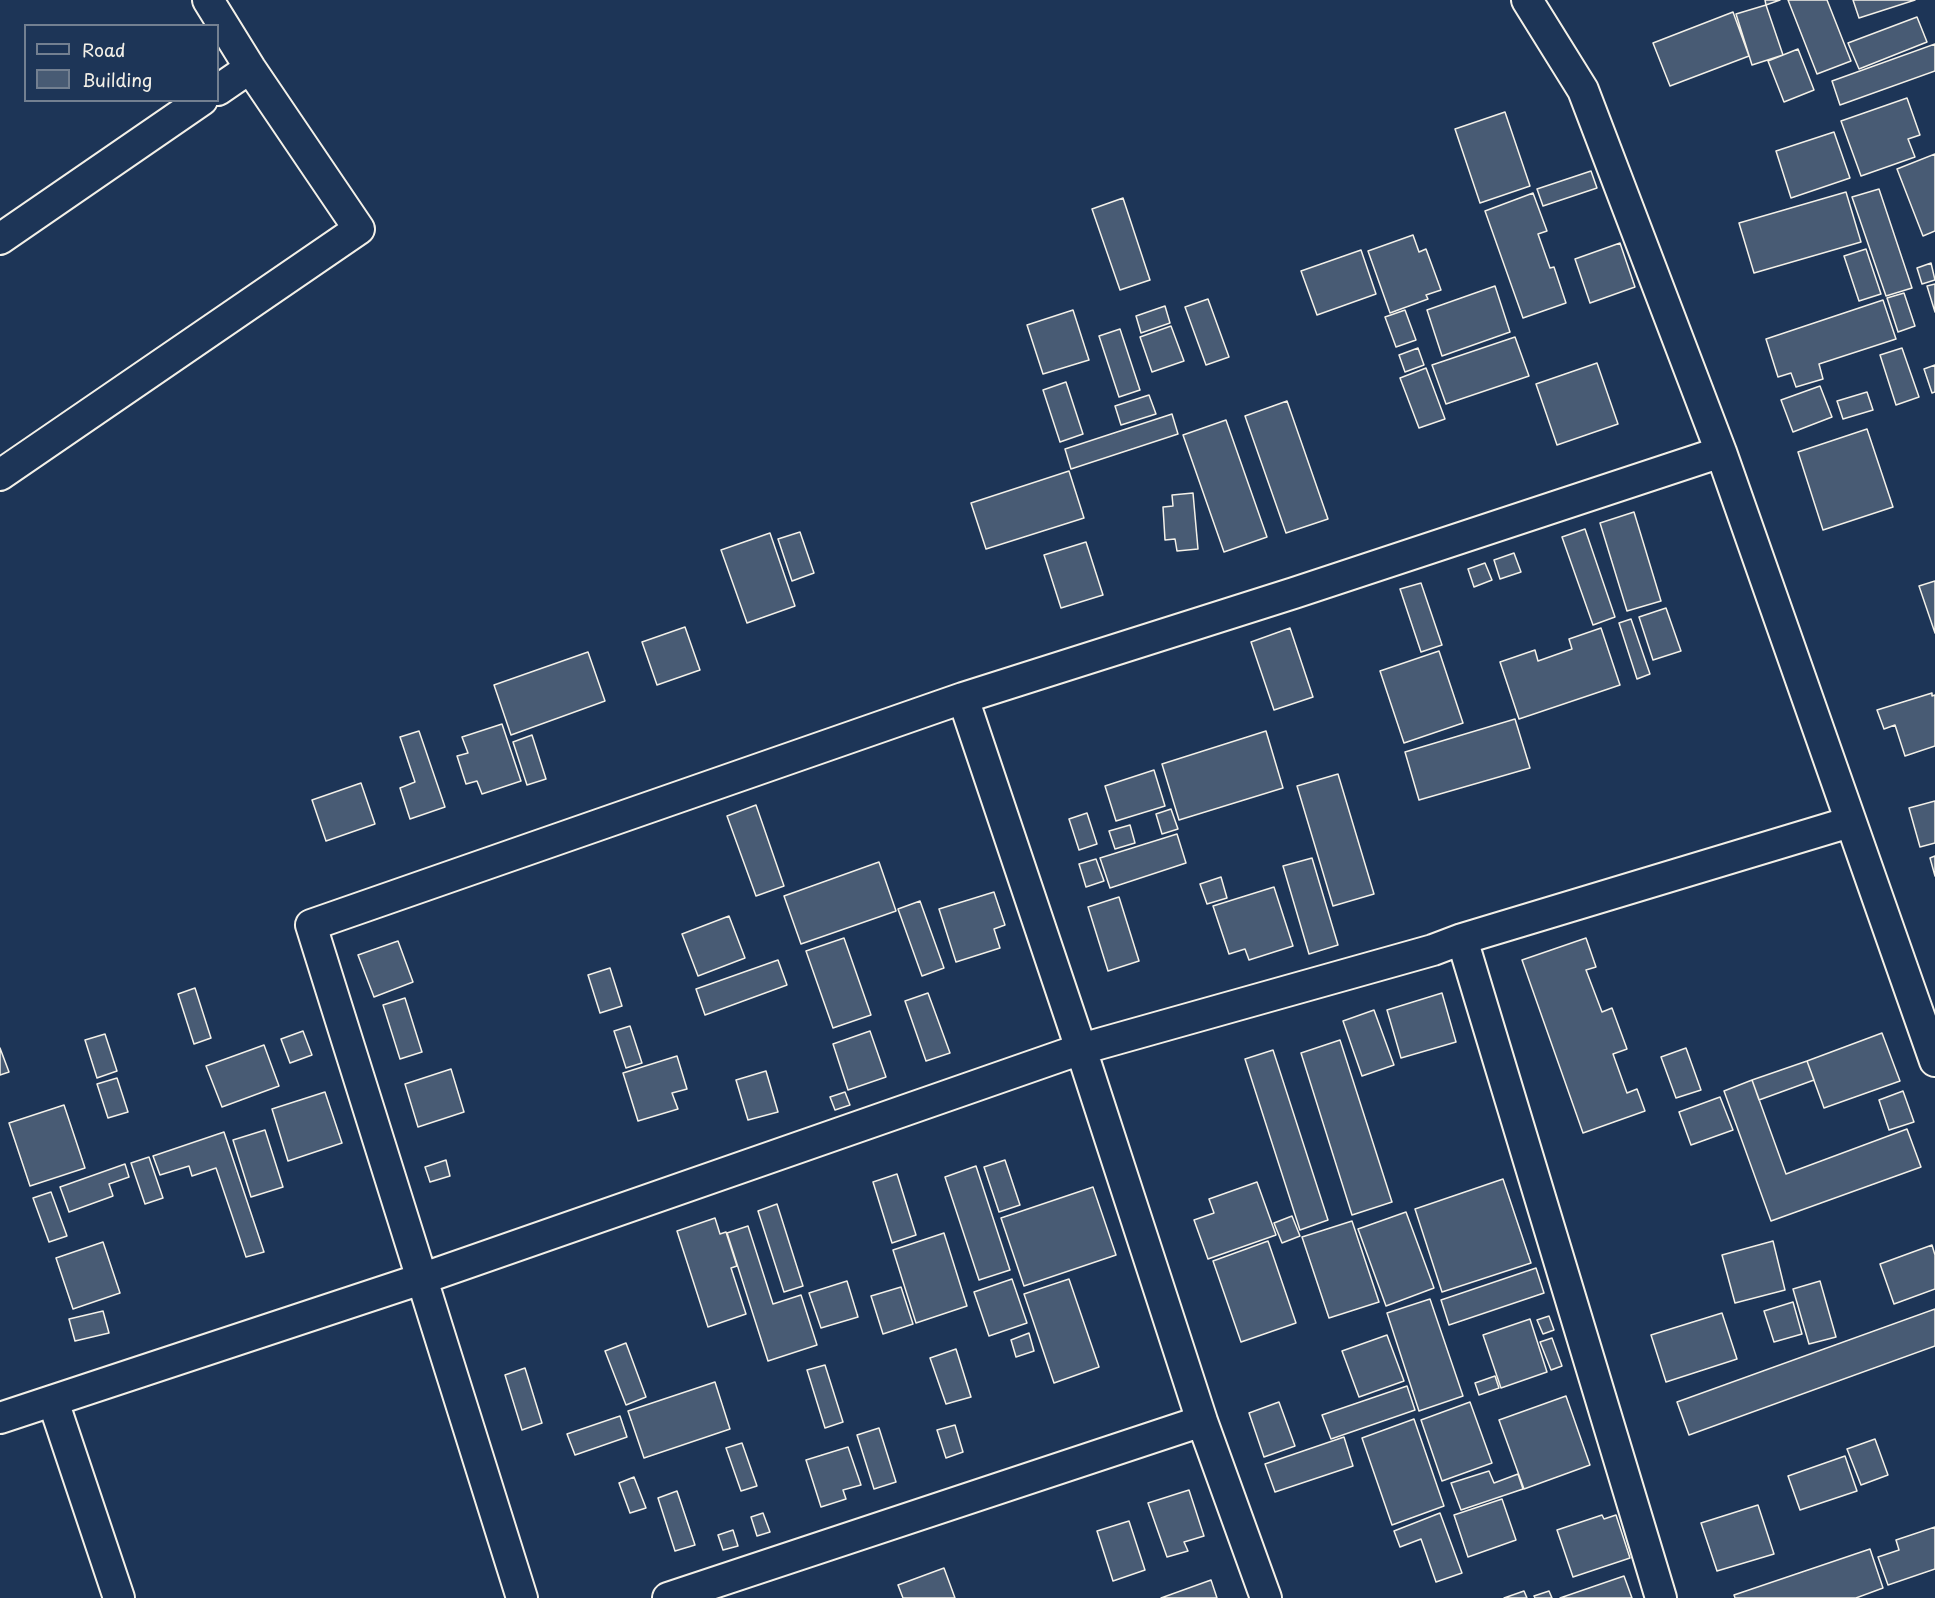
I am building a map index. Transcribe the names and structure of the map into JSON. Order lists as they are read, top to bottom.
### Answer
{
  "legend": ["Road", "Building"]
}
